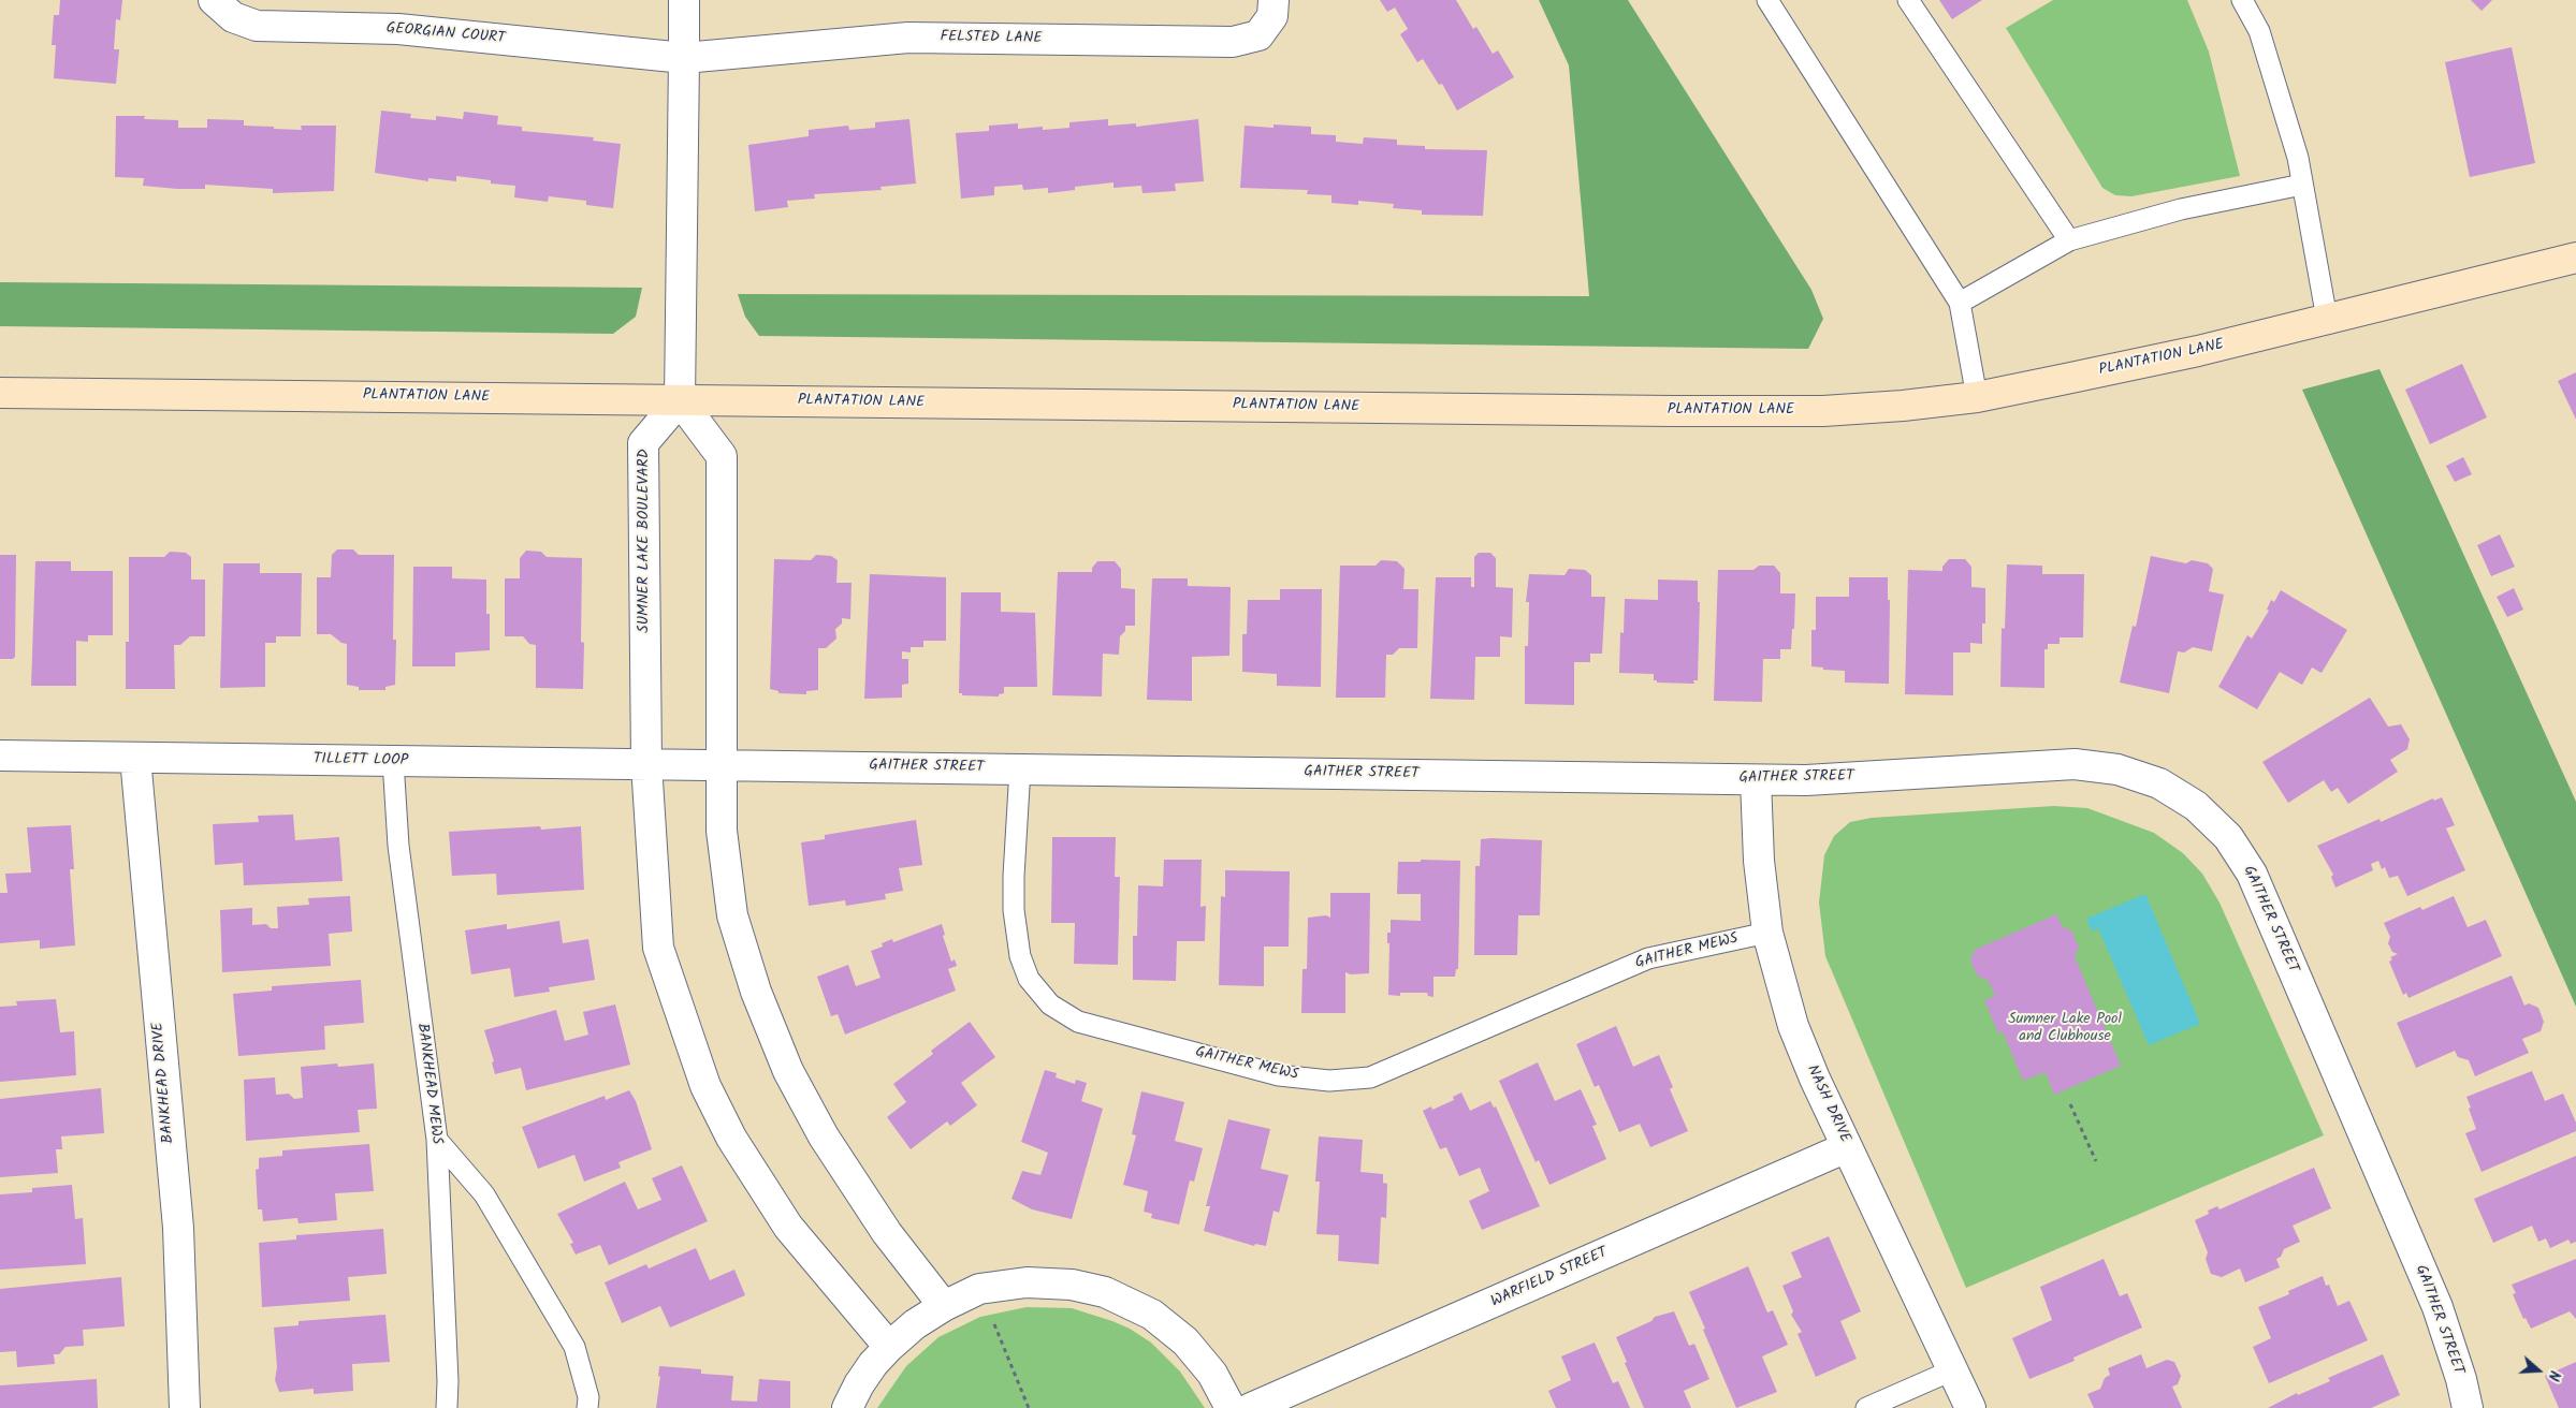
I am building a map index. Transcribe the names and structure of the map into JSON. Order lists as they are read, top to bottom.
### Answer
{
  "streets": {
    "street": [
      "GEORGIAN COURT",
      "FELSTED LANE",
      "PLANTATION LANE",
      "SUMNER LAKE BOULEVARD",
      "TILLETT LOOP",
      "GAITHER STREET",
      "BANKHEAD DRIVE",
      "NASH DRIVE",
      "WARFIELD STREET"
    ],
    "lane": ["GAITHER MEWS", "BANKHEAD MEWS"]
  },
  "crossings": [
    ["GEORGIAN COURT", "FELSTED LANE"],
    ["PLANTATION LANE", "SUMNER LAKE BOULEVARD"],
    ["SUMNER LAKE BOULEVARD", "TILLETT LOOP"],
    ["TILLETT LOOP", "GAITHER STREET"],
    ["TILLETT LOOP", "BANKHEAD DRIVE"],
    ["TILLETT LOOP", "BANKHEAD MEWS"],
    ["GAITHER STREET", "GAITHER MEWS"],
    ["GAITHER STREET", "NASH DRIVE"],
    ["GAITHER MEWS", "NASH DRIVE"],
    ["NASH DRIVE", "WARFIELD STREET"]
  ],
  "parks": ["Sumner Lake Pool and Clubhouse"],
  "north": "right"
}
